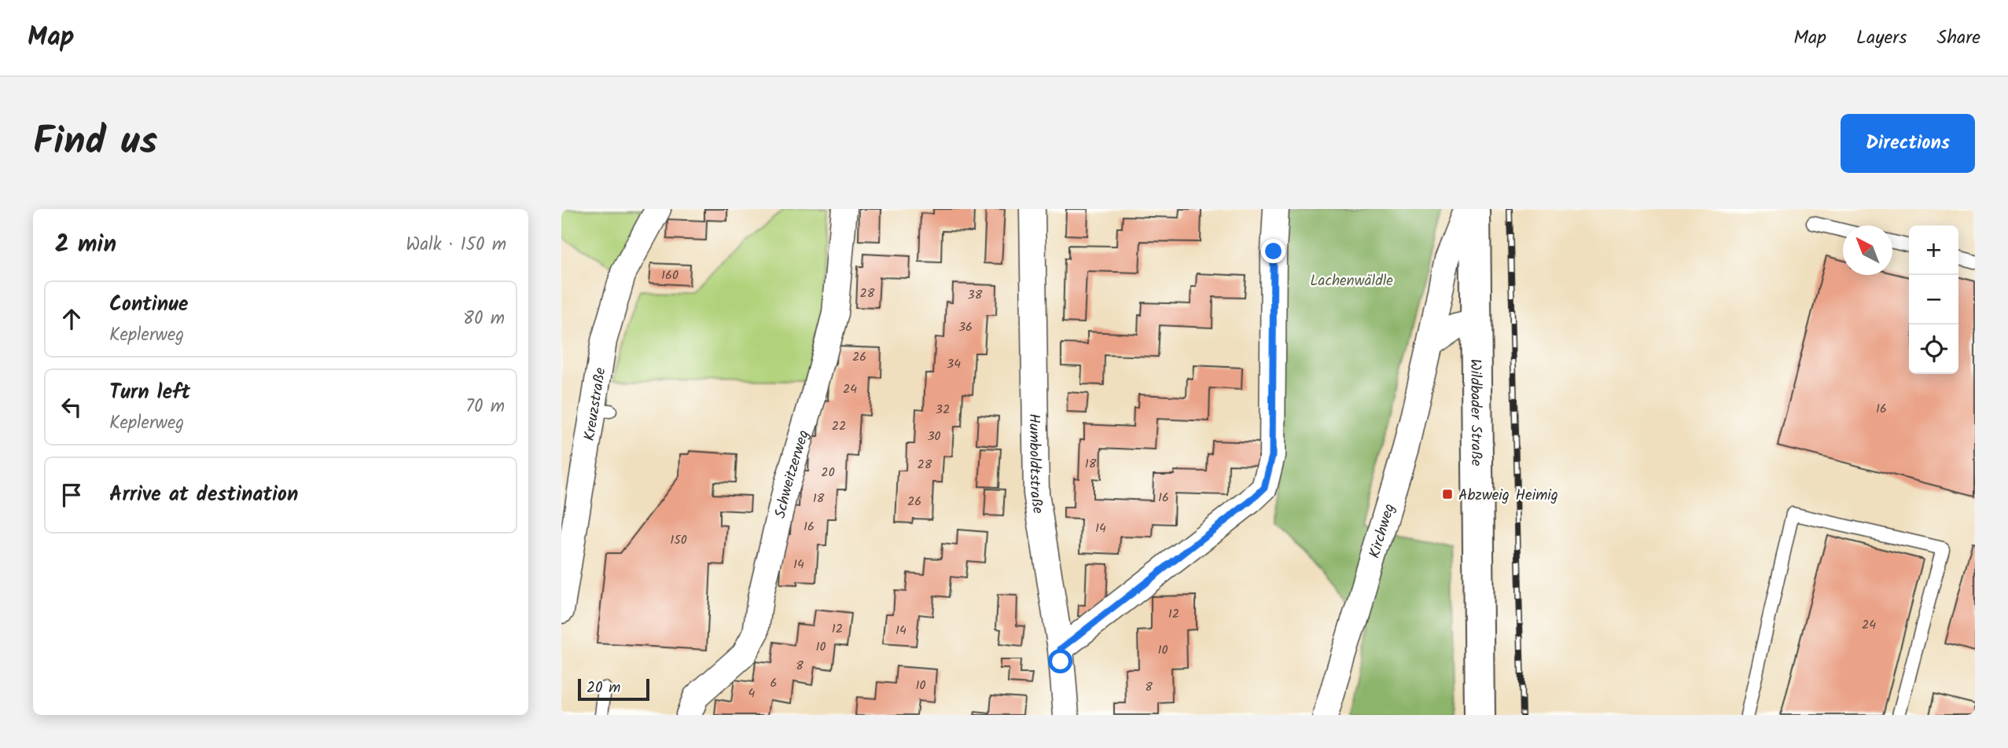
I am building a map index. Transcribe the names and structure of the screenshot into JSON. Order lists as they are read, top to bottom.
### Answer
{
  "streets": {
    "main road": ["Wildbader Straße"],
    "street": [
      "Kreuzstraße",
      "Humboldtstraße",
      "Schweitzerweg",
      "Kirchweg"
    ]
  },
  "parks": ["Lachenwäldle"],
  "places": {
    "transit": ["Abzweig Heimig"]
  },
  "house_numbers": [
    "160",
    "28",
    "38",
    "36",
    "26",
    "34",
    "24",
    "16",
    "32",
    "22",
    "30",
    "18",
    "28",
    "20",
    "16",
    "18",
    "26",
    "16",
    "14",
    "150",
    "14",
    "12",
    "24",
    "12",
    "14",
    "10",
    "10",
    "8",
    "6",
    "10",
    "8",
    "4"
  ],
  "scale_bar": "20 m",
  "north": "top left",
  "page": {
    "header": "Map",
    "nav": ["Map", "Layers", "Share"],
    "title": "Find us",
    "buttons": "Directions",
    "heading": ["2 min", "Walk · 150 m"],
    "map_buttons": ["+", "−"],
    "list": [
      ["Continue", "Keplerweg", "80 m"],
      ["Turn left", "Keplerweg", "70 m"],
      "Arrive at destination"
    ],
    "scale": "20 m"
  }
}
